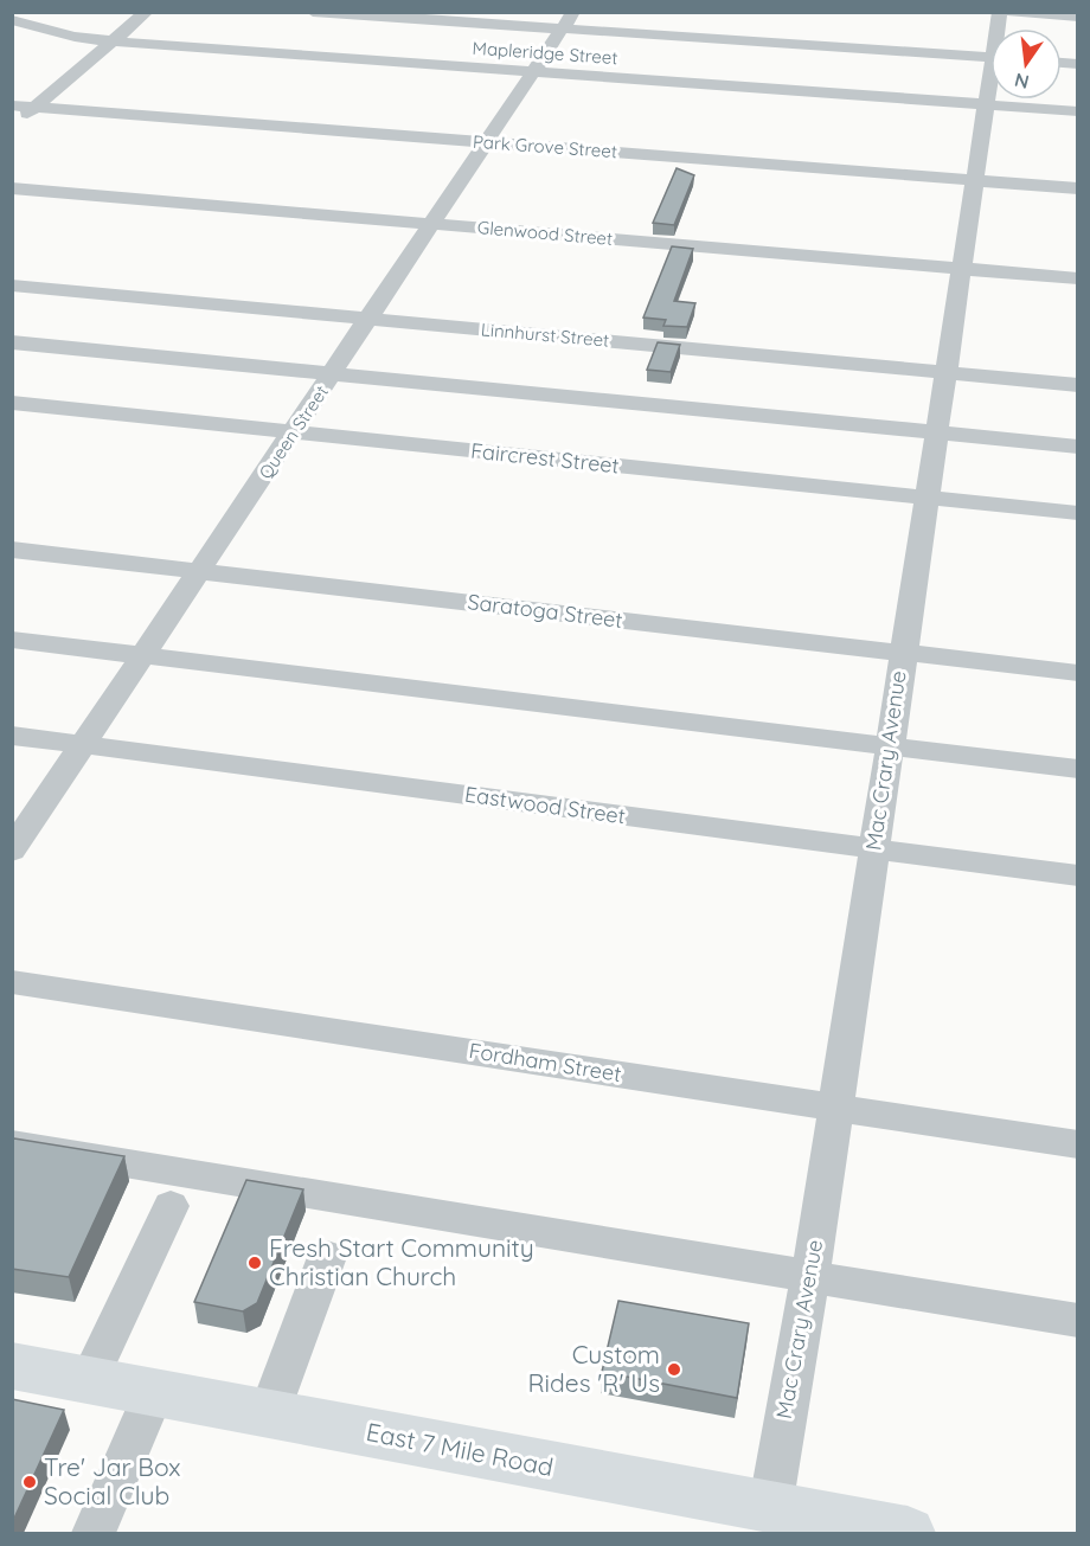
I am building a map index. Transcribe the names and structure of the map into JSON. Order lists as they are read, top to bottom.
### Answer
{
  "streets": {
    "main road": ["East 7 Mile Road"],
    "street": [
      "Mapleridge Street",
      "Park Grove Street",
      "Glenwood Street",
      "Linnhurst Street",
      "Queen Street",
      "Faircrest Street",
      "Saratoga Street",
      "Mac Crary Avenue",
      "Eastwood Street",
      "Fordham Street"
    ]
  },
  "crossings": [
    ["Mapleridge Street", "Queen Street"],
    ["Mapleridge Street", "Mac Crary Avenue"],
    ["Park Grove Street", "Queen Street"],
    ["Park Grove Street", "Mac Crary Avenue"],
    ["Glenwood Street", "Queen Street"],
    ["Glenwood Street", "Mac Crary Avenue"],
    ["Linnhurst Street", "Queen Street"],
    ["Linnhurst Street", "Mac Crary Avenue"],
    ["Queen Street", "Faircrest Street"],
    ["Queen Street", "Saratoga Street"],
    ["Queen Street", "Eastwood Street"],
    ["Faircrest Street", "Mac Crary Avenue"],
    ["Saratoga Street", "Mac Crary Avenue"],
    ["Mac Crary Avenue", "Eastwood Street"],
    ["Mac Crary Avenue", "Fordham Street"],
    ["Mac Crary Avenue", "East 7 Mile Road"]
  ],
  "places": ["Fresh Start Community Christian Church", "Custom Rides 'R' Us", "Tre' Jar Box Social Club"],
  "north": "bottom"
}
